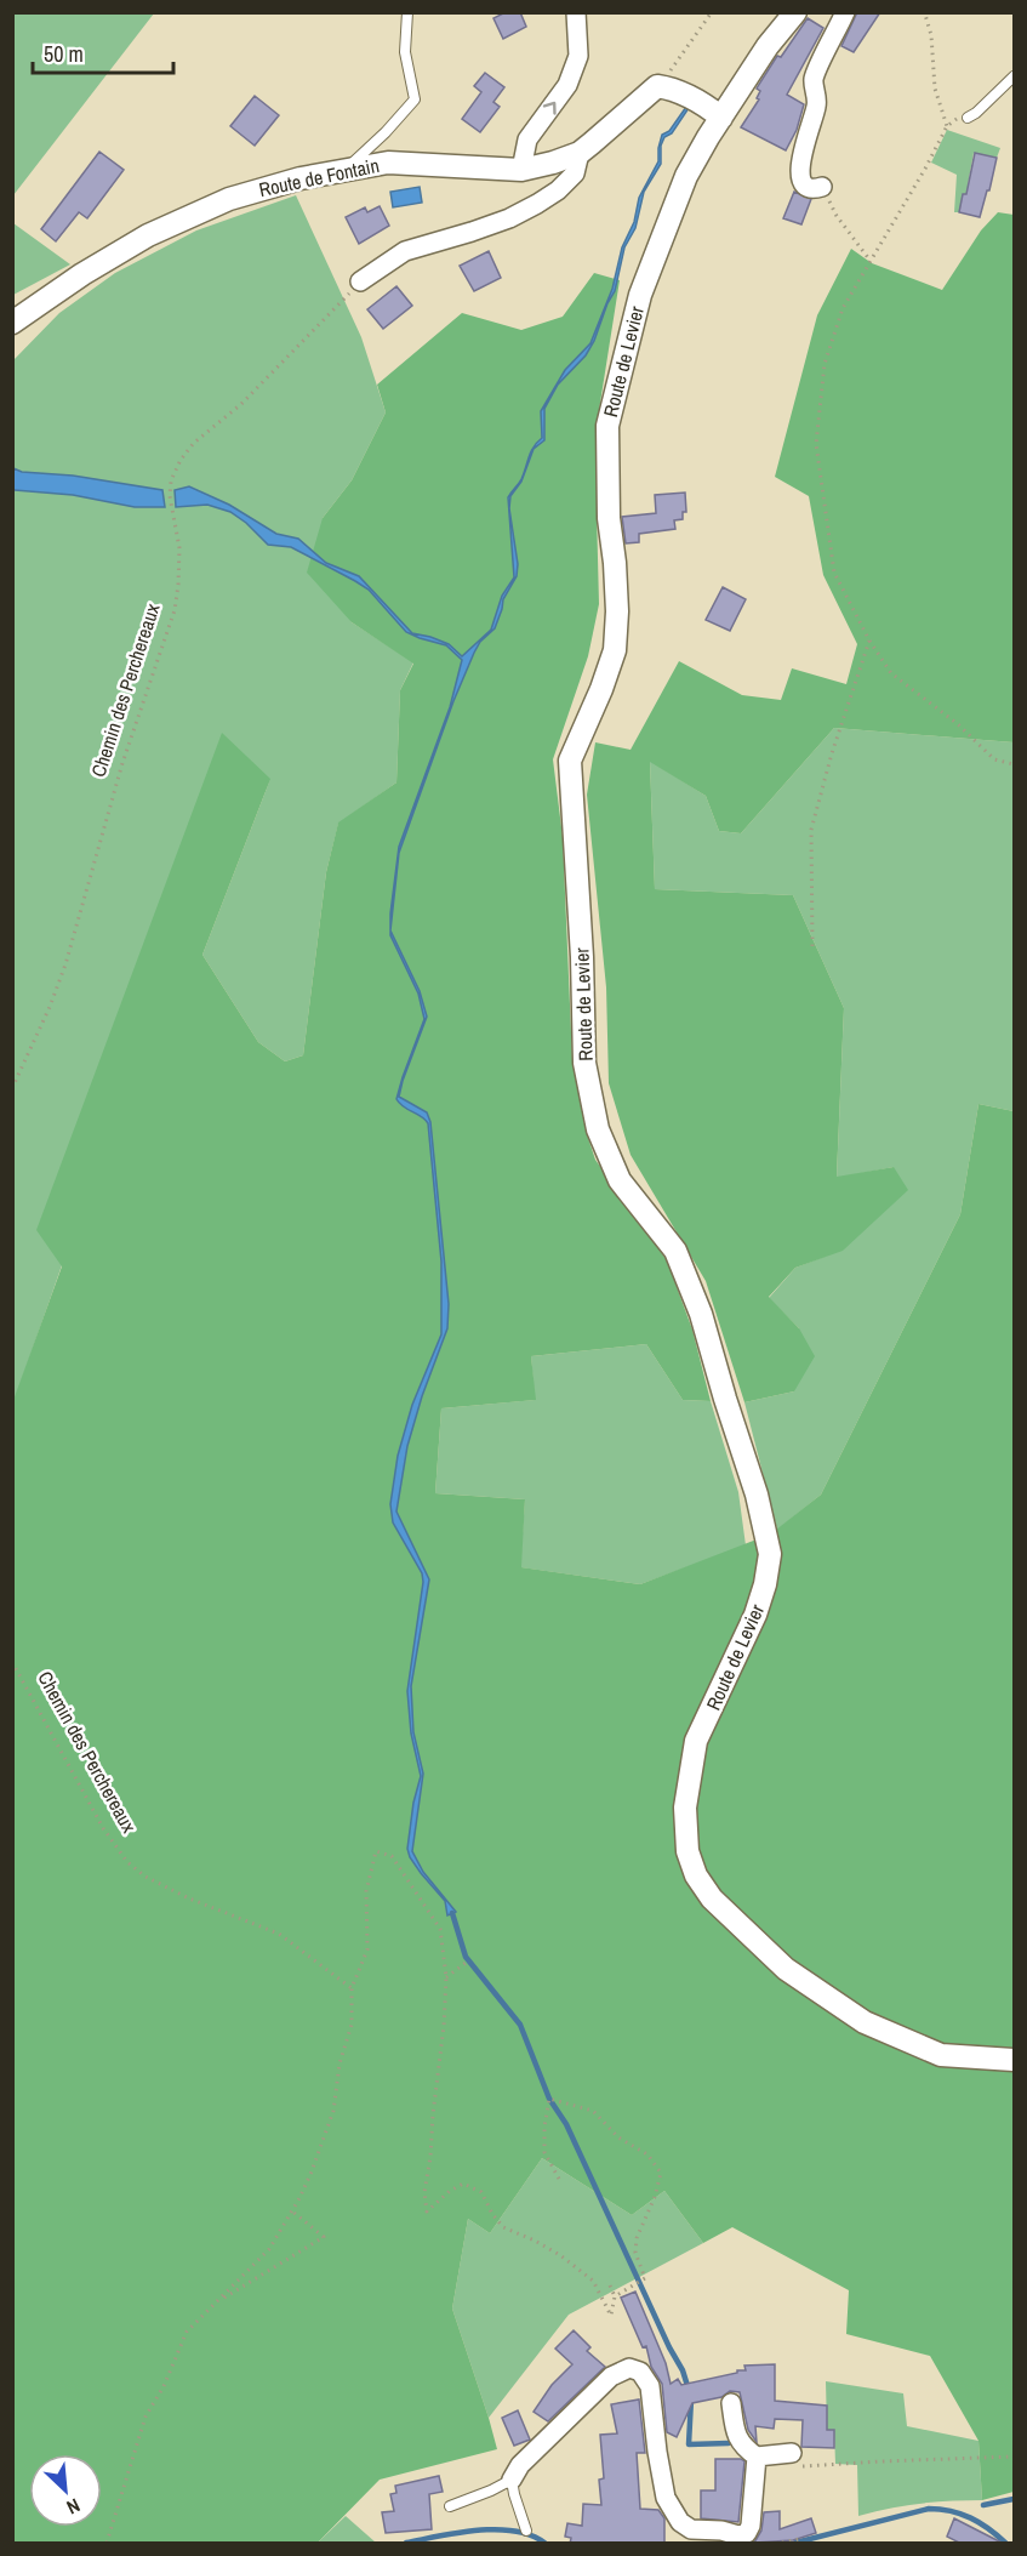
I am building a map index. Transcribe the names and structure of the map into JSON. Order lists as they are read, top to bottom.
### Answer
{
  "streets": {
    "street": ["Route de Fontain", "Route de Levier"],
    "path": ["Chemin des Perchereaux"]
  },
  "scale_bar": "50 m",
  "north": "bottom right"
}
